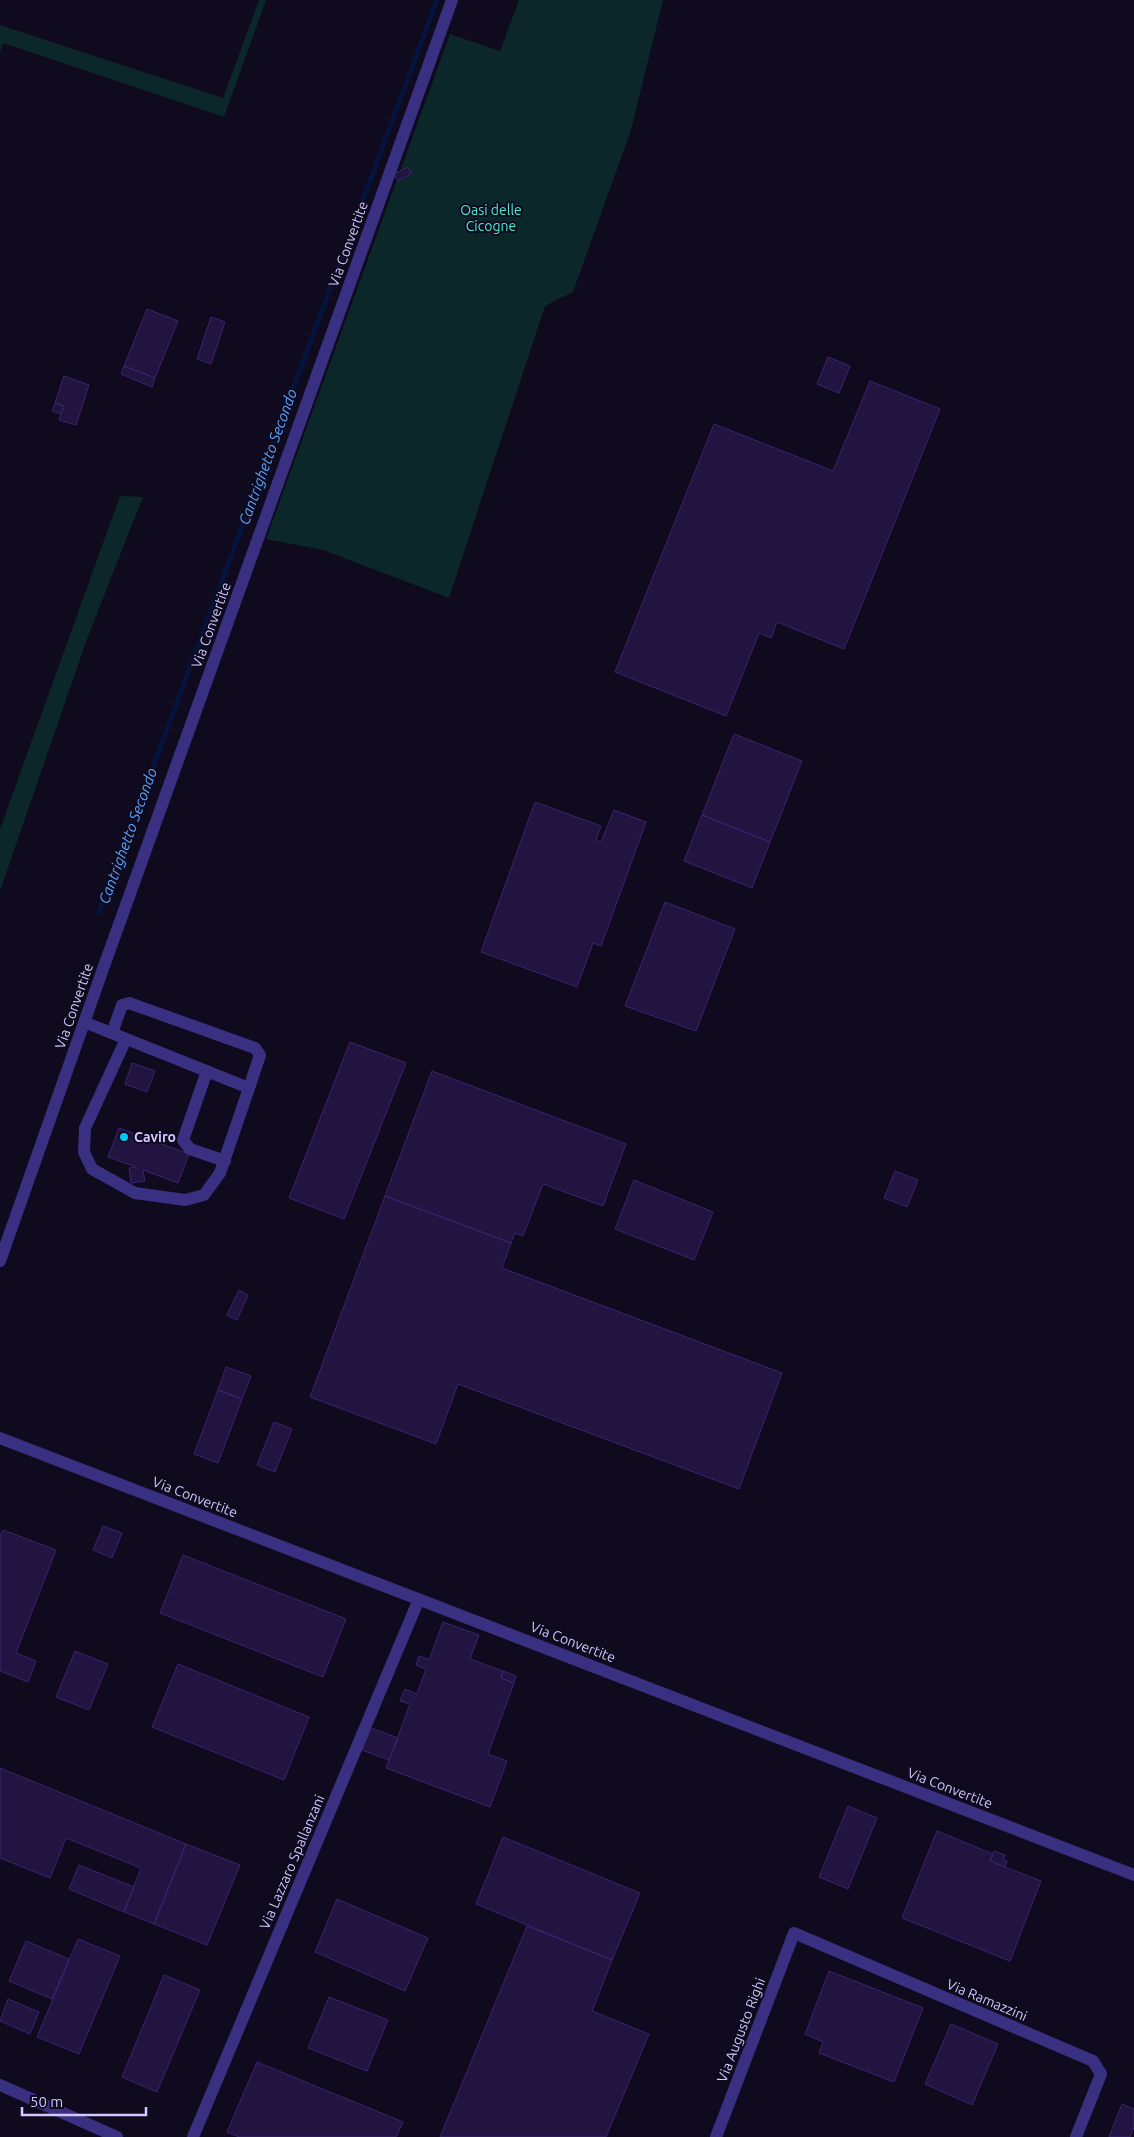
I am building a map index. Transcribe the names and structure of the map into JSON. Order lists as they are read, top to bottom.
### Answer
{
  "streets": {
    "street": [
      "Via Convertite",
      "Via Lazzaro Spallanzani",
      "Via Ramazzini",
      "Via Augusto Righi"
    ]
  },
  "crossings": [
    ["Via Convertite", "Via Lazzaro Spallanzani"],
    ["Via Ramazzini", "Via Augusto Righi"]
  ],
  "water": ["Cantrighetto Secondo"],
  "parks": ["Oasi delle Cicogne"],
  "places": ["Caviro"],
  "scale_bar": "50 m"
}
